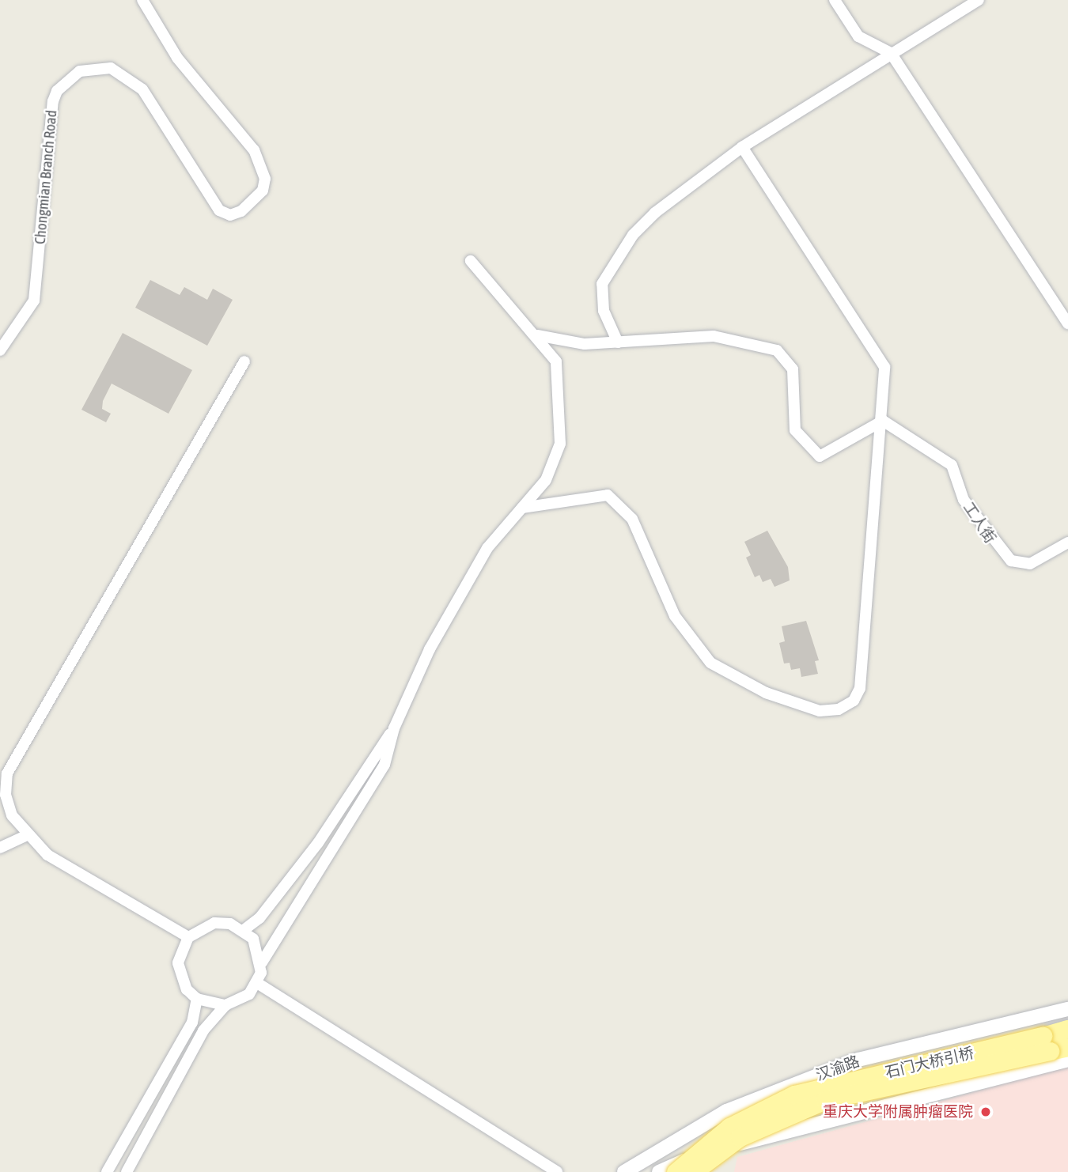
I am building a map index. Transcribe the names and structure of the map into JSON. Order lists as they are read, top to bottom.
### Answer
{
  "streets": {
    "main road": ["石门大桥引桥"],
    "street": ["Chongmian Branch Road", "工人街", "汉渝路"]
  },
  "places": ["重庆大学附属肿瘤医院"]
}
